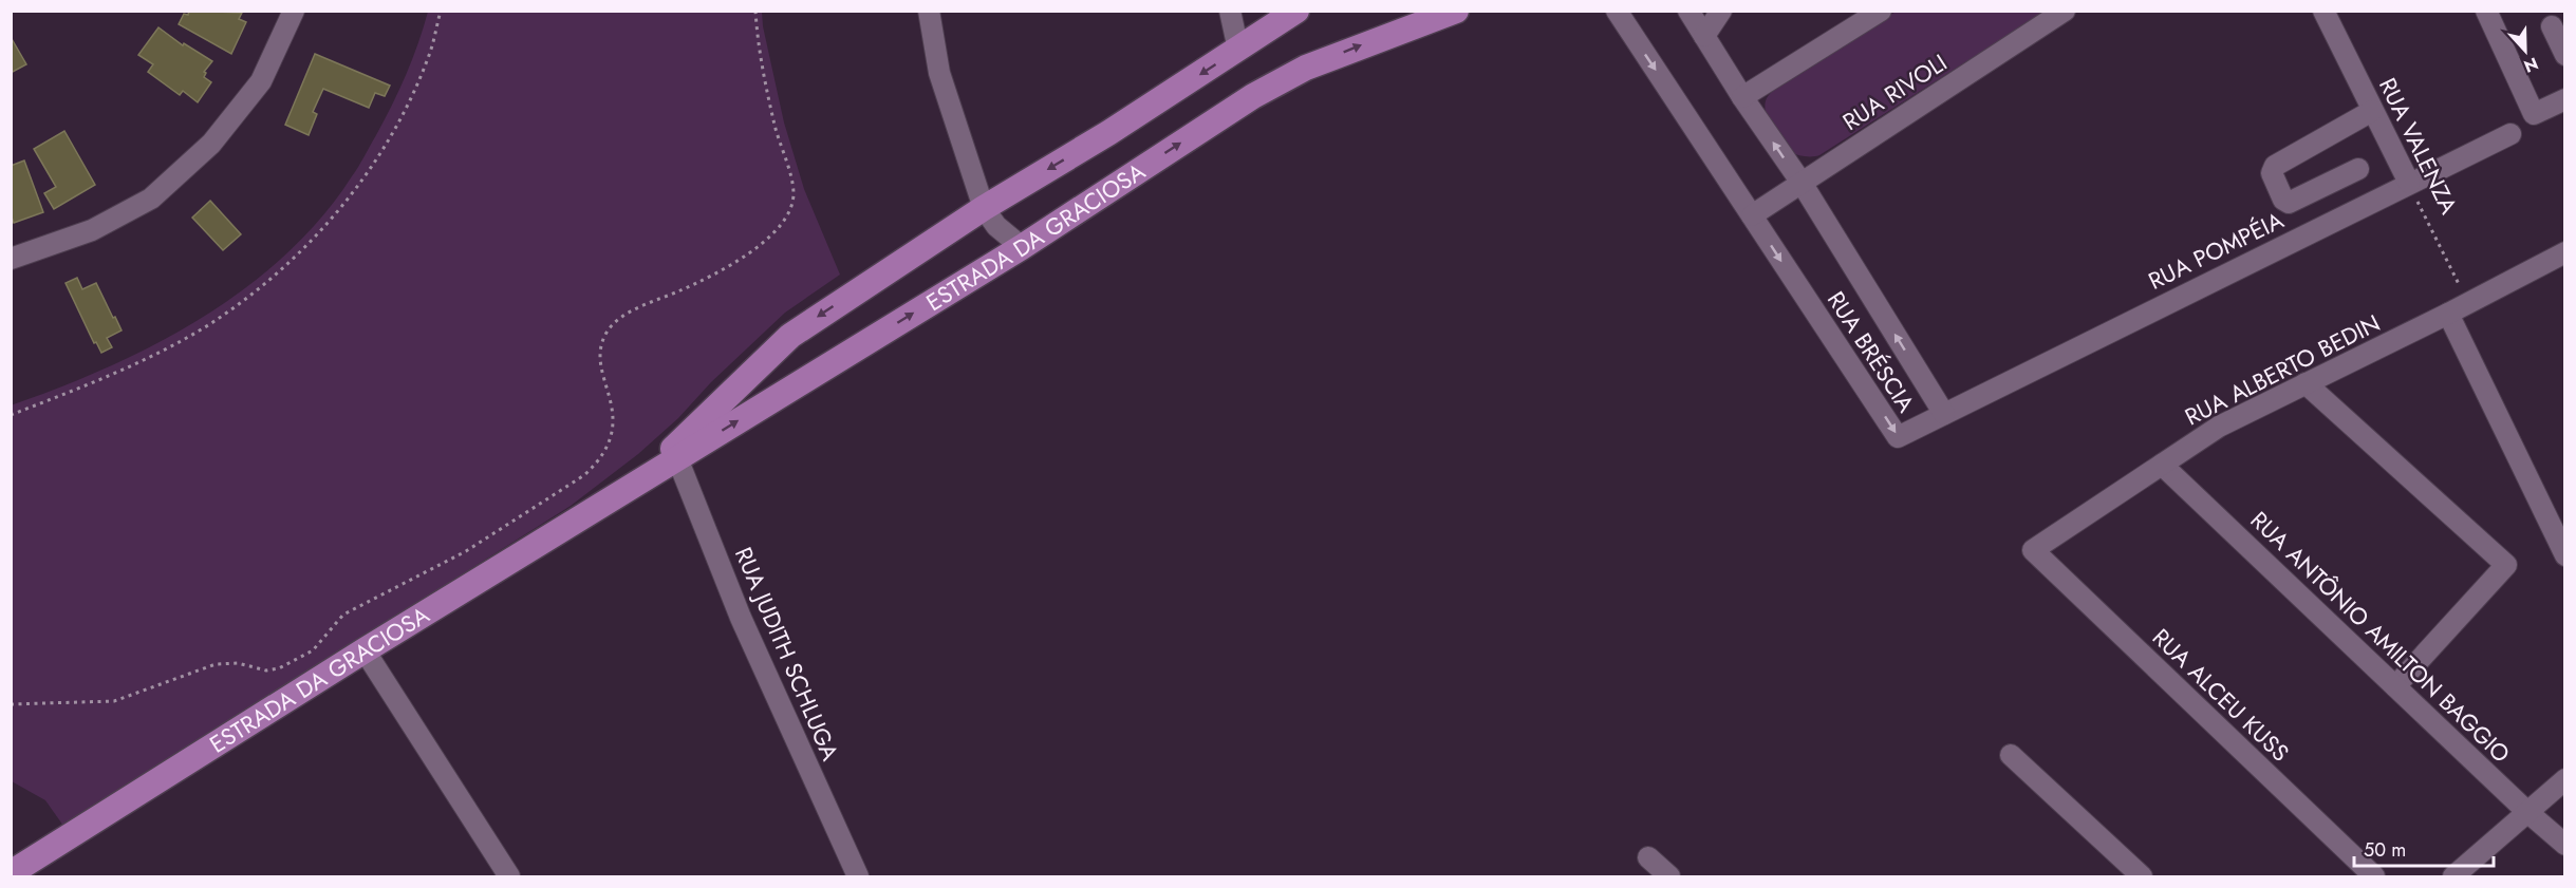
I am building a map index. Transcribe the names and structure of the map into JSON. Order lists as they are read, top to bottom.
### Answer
{
  "streets": {
    "main road": ["ESTRADA DA GRACIOSA"],
    "street": [
      "RUA RIVOLI",
      "RUA VALENZA",
      "RUA POMPÉIA",
      "RUA BRÉSCIA",
      "RUA ALBERTO BEDIN",
      "RUA ANTÔNIO AMILTON BAGGIO",
      "RUA JUDITH SCHLUGA",
      "RUA ALCEU KUSS"
    ]
  },
  "crossings": [
    ["RUA RIVOLI", "RUA BRÉSCIA"],
    ["RUA VALENZA", "RUA POMPÉIA"],
    ["RUA VALENZA", "RUA ALBERTO BEDIN"],
    ["ESTRADA DA GRACIOSA", "RUA JUDITH SCHLUGA"],
    ["RUA POMPÉIA", "RUA BRÉSCIA"],
    ["RUA ALBERTO BEDIN", "RUA ANTÔNIO AMILTON BAGGIO"],
    ["RUA ALBERTO BEDIN", "RUA ALCEU KUSS"]
  ],
  "scale_bar": "50 m",
  "north": "bottom"
}
